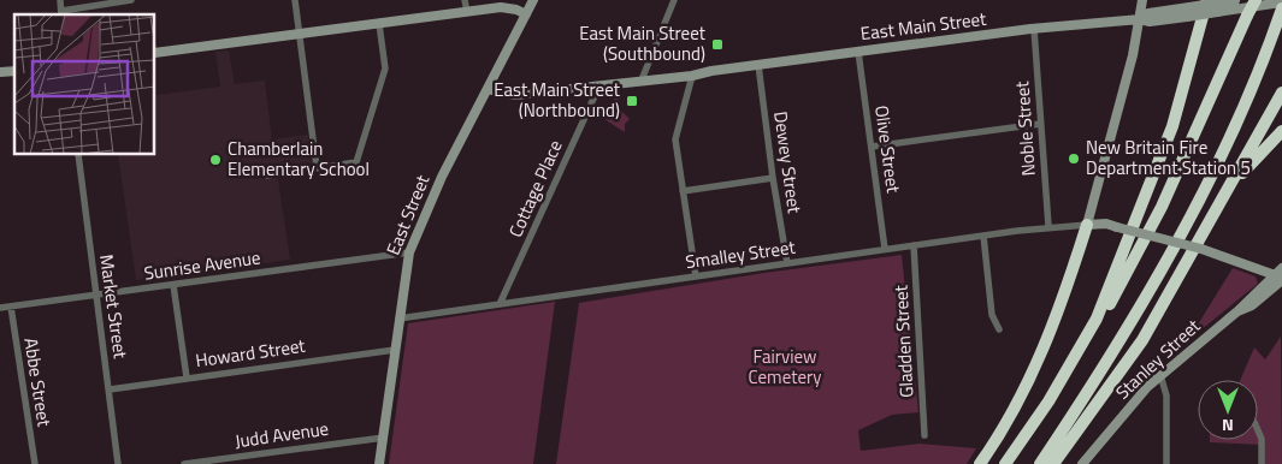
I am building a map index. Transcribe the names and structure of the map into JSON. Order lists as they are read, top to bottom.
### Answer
{
  "streets": {
    "main road": ["East Main Street", "East Street", "Stanley Street"],
    "street": [
      "Noble Street",
      "Olive Street",
      "Dewey Street",
      "Cottage Place",
      "Smalley Street",
      "Sunrise Avenue",
      "Market Street",
      "Gladden Street",
      "Howard Street",
      "Abbe Street",
      "Judd Avenue"
    ]
  },
  "crossings": [
    ["East Main Street", "Noble Street"],
    ["East Main Street", "Olive Street"],
    ["East Main Street", "Dewey Street"],
    ["East Main Street", "Cottage Place"],
    ["East Main Street", "East Street"],
    ["Noble Street", "Smalley Street"],
    ["Olive Street", "Smalley Street"],
    ["Dewey Street", "Smalley Street"],
    ["Cottage Place", "Smalley Street"],
    ["East Street", "Smalley Street"],
    ["East Street", "Sunrise Avenue"],
    ["East Street", "Howard Street"],
    ["East Street", "Judd Avenue"],
    ["Smalley Street", "Gladden Street"],
    ["Sunrise Avenue", "Market Street"],
    ["Sunrise Avenue", "Abbe Street"],
    ["Market Street", "Howard Street"]
  ],
  "parks": ["Fairview Cemetery"],
  "places": {
    "transit": ["East Main Street (Southbound)", "East Main Street (Northbound)"],
    "other": ["New Britain Fire Department Station 5", "Chamberlain Elementary School"]
  },
  "north": "bottom"
}
